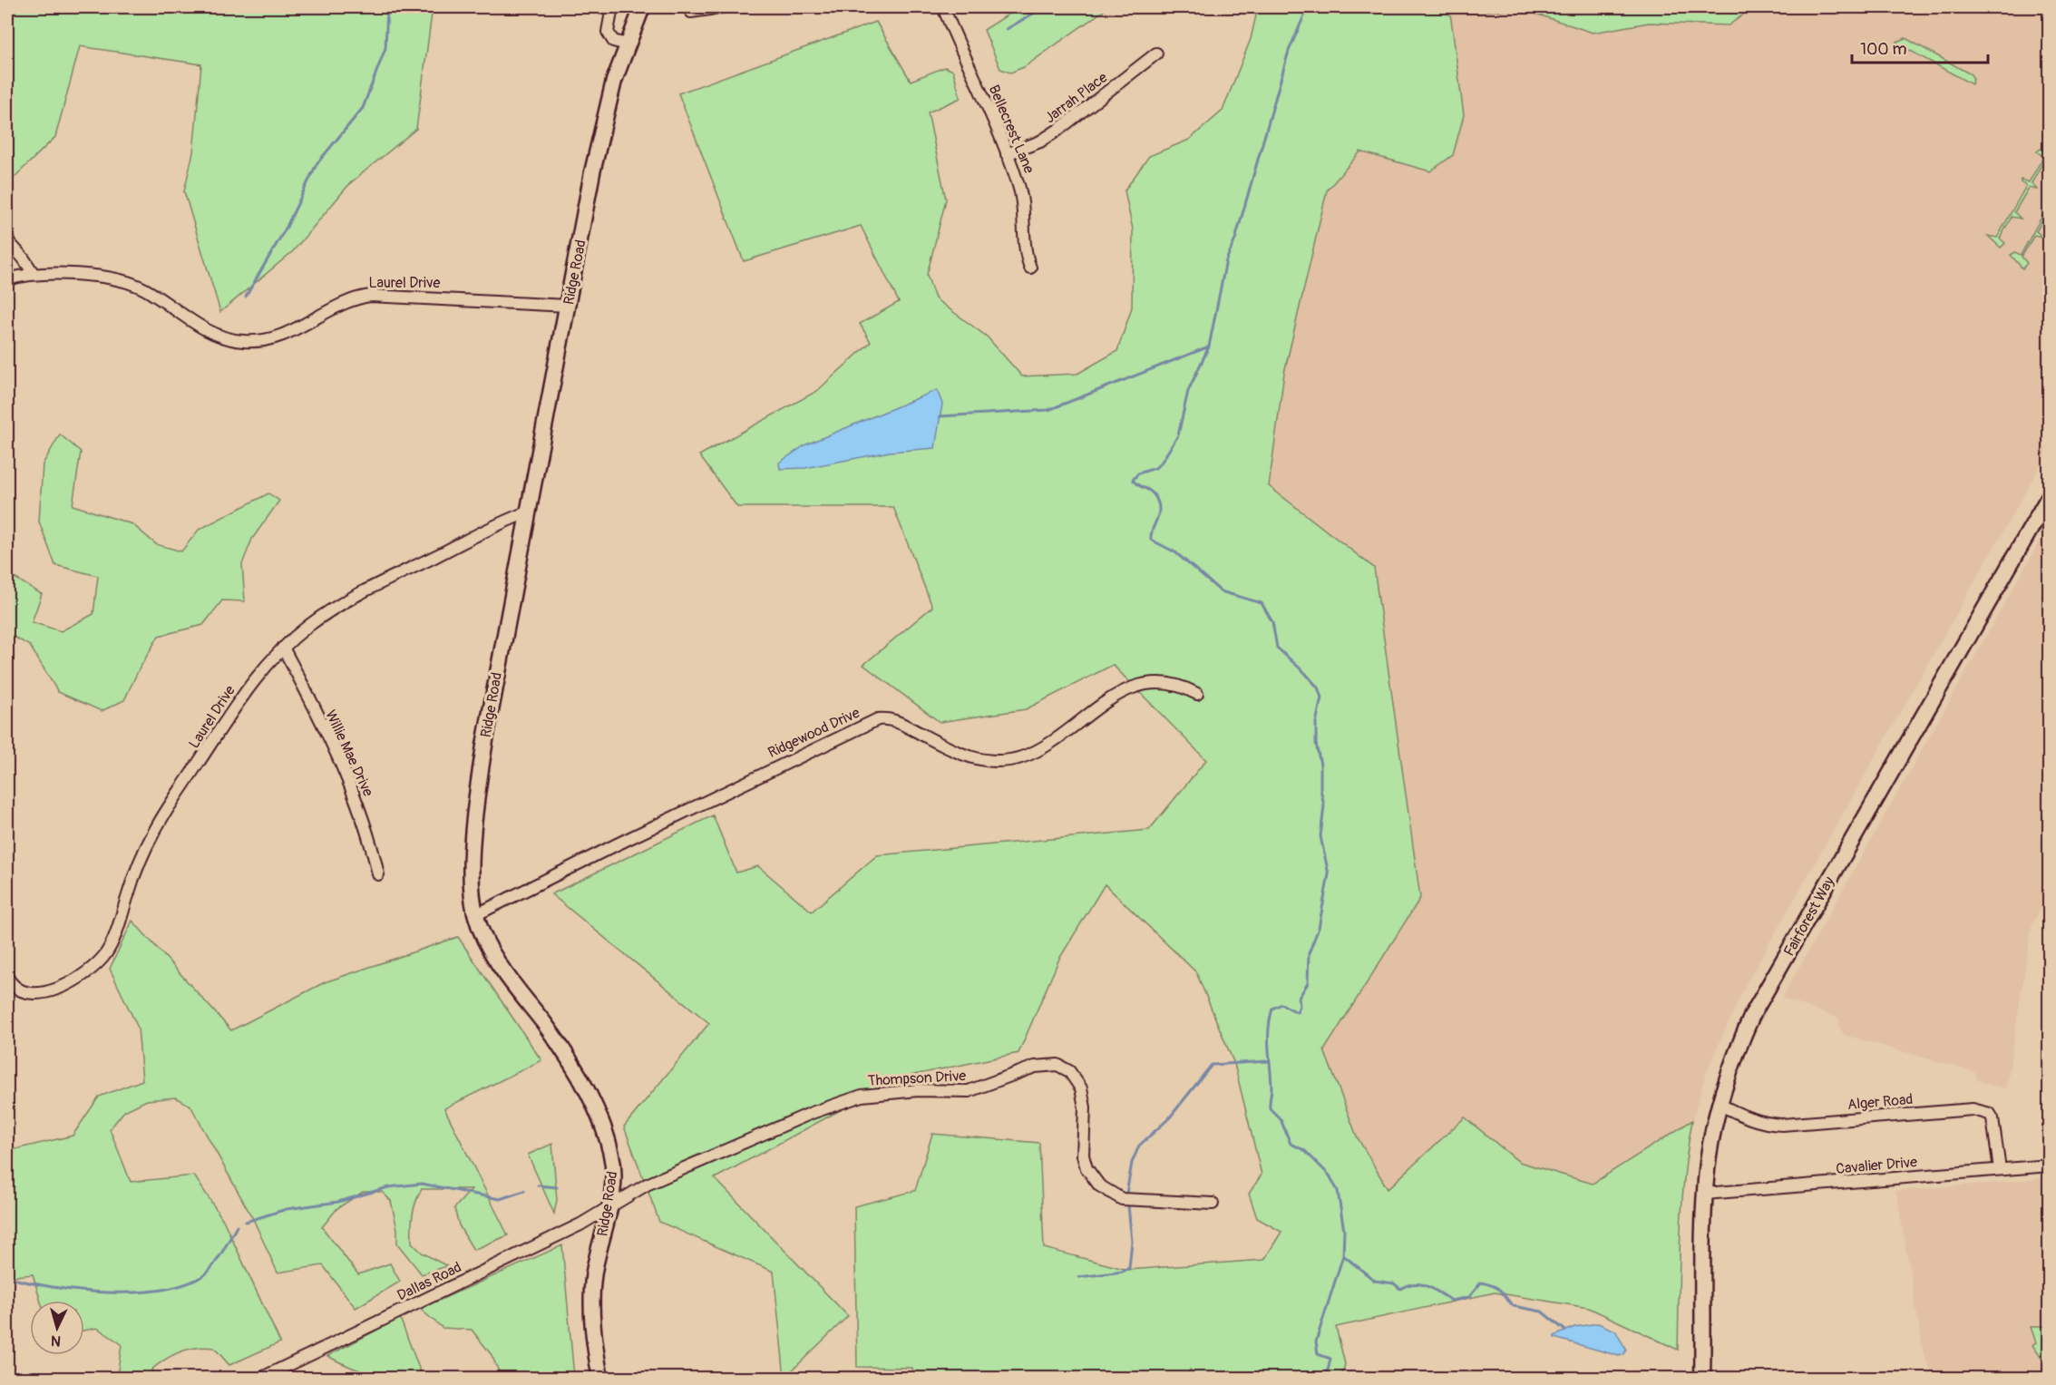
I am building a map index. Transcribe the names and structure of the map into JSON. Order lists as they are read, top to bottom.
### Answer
{
  "streets": {
    "street": [
      "Jarrah Place",
      "Bellecrest Lane",
      "Ridge Road",
      "Laurel Drive",
      "Ridgewood Drive",
      "Willie Mae Drive",
      "Fairforest Way",
      "Thompson Drive",
      "Alger Road",
      "Cavalier Drive",
      "Dallas Road"
    ]
  },
  "crossings": [
    ["Jarrah Place", "Bellecrest Lane"],
    ["Ridge Road", "Laurel Drive"],
    ["Ridge Road", "Ridgewood Drive"],
    ["Ridge Road", "Thompson Drive"],
    ["Ridge Road", "Dallas Road"],
    ["Laurel Drive", "Willie Mae Drive"],
    ["Fairforest Way", "Alger Road"],
    ["Fairforest Way", "Cavalier Drive"],
    ["Thompson Drive", "Dallas Road"],
    ["Alger Road", "Cavalier Drive"]
  ],
  "scale_bar": "100 m",
  "north": "bottom"
}
